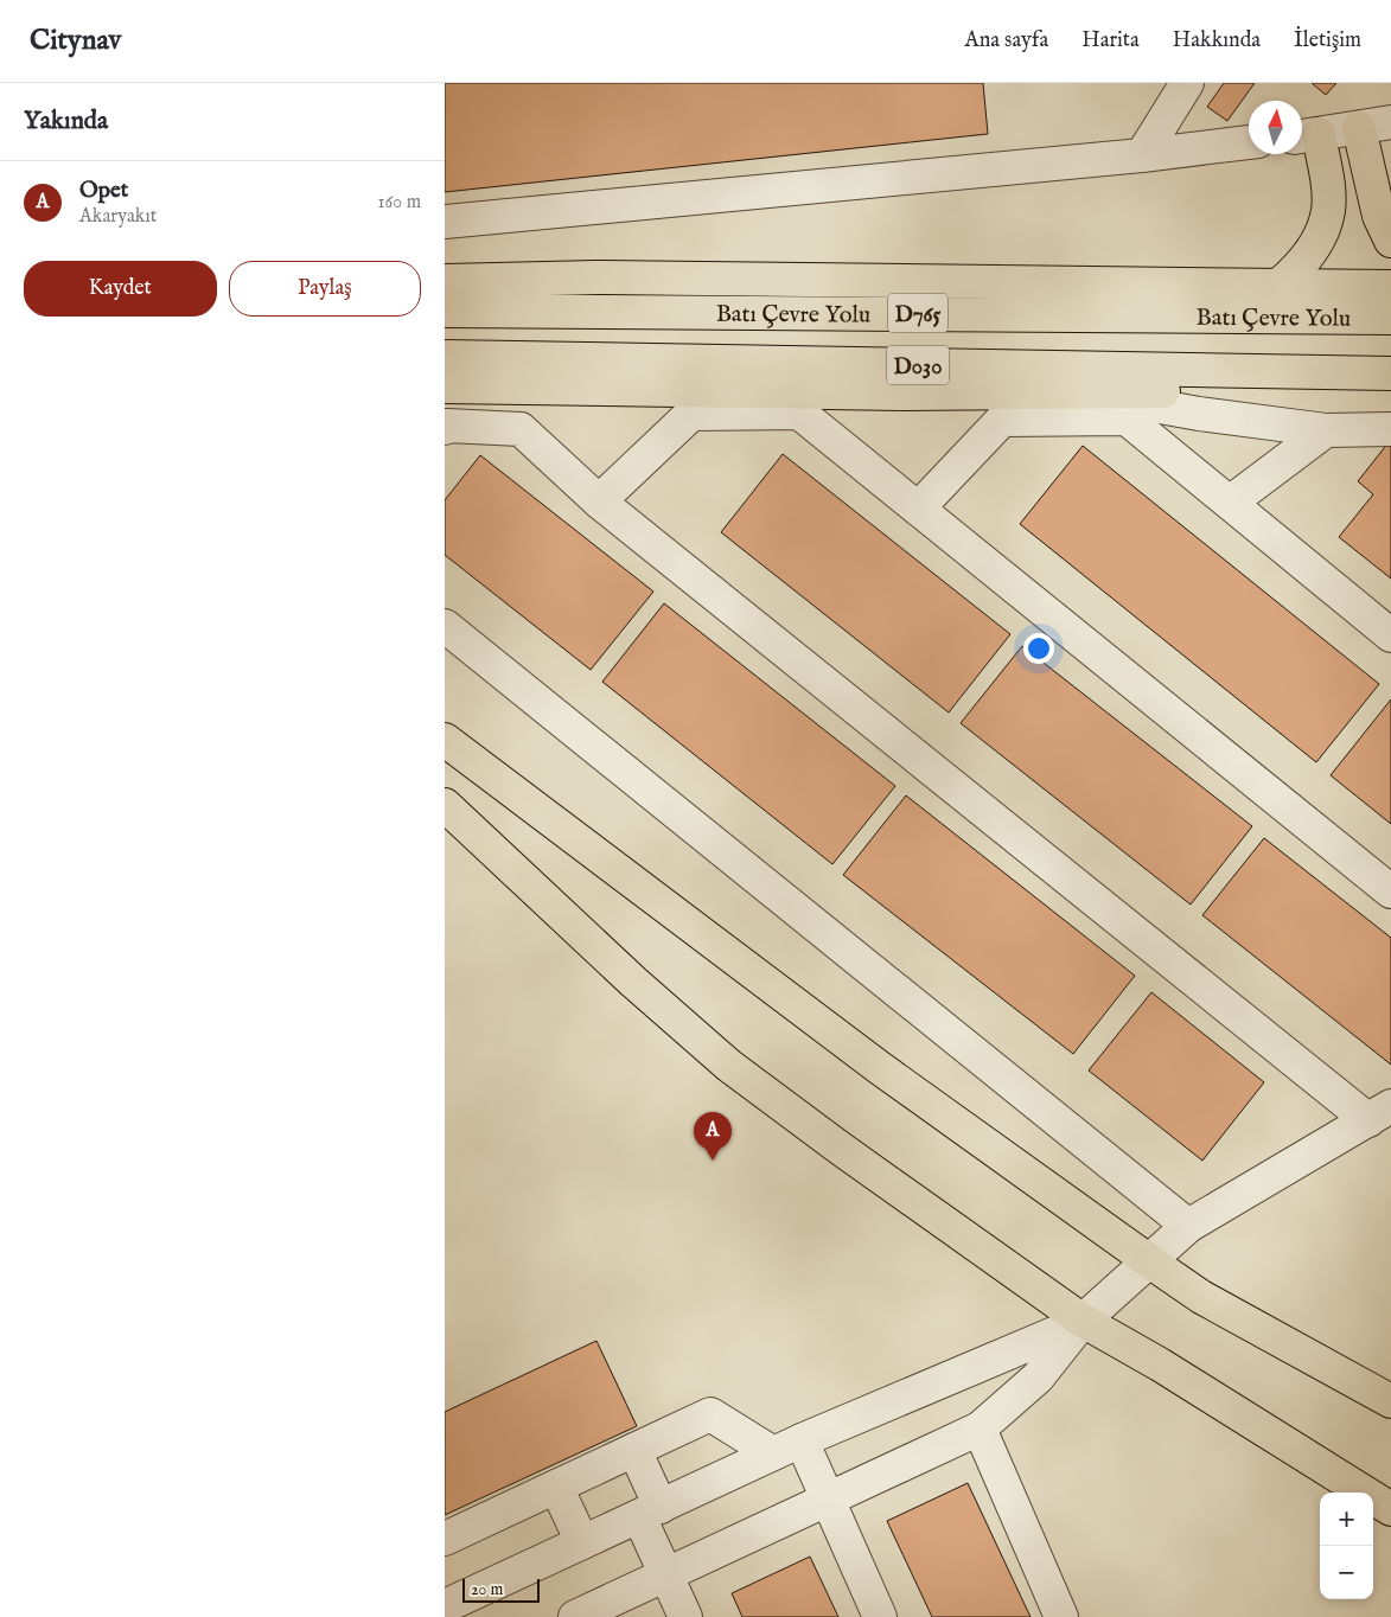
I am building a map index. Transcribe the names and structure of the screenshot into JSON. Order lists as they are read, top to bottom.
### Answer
{
  "streets": {
    "main road": ["Batı Çevre Yolu", "D765", "D030"]
  },
  "scale_bar": "20 m",
  "north": "top",
  "page": {
    "header": "Citynav",
    "nav": [
      "Ana sayfa",
      "Harita",
      "Hakkında",
      "İletişim"
    ],
    "heading": "Yakında",
    "list": [
      {
        "mark": "A",
        "name": "Opet",
        "note": "Akaryakıt",
        "value": "160 m"
      }
    ],
    "buttons": ["Kaydet", "Paylaş"],
    "pins": "A",
    "map_buttons": ["+", "−"],
    "scale": "20 m"
  }
}
